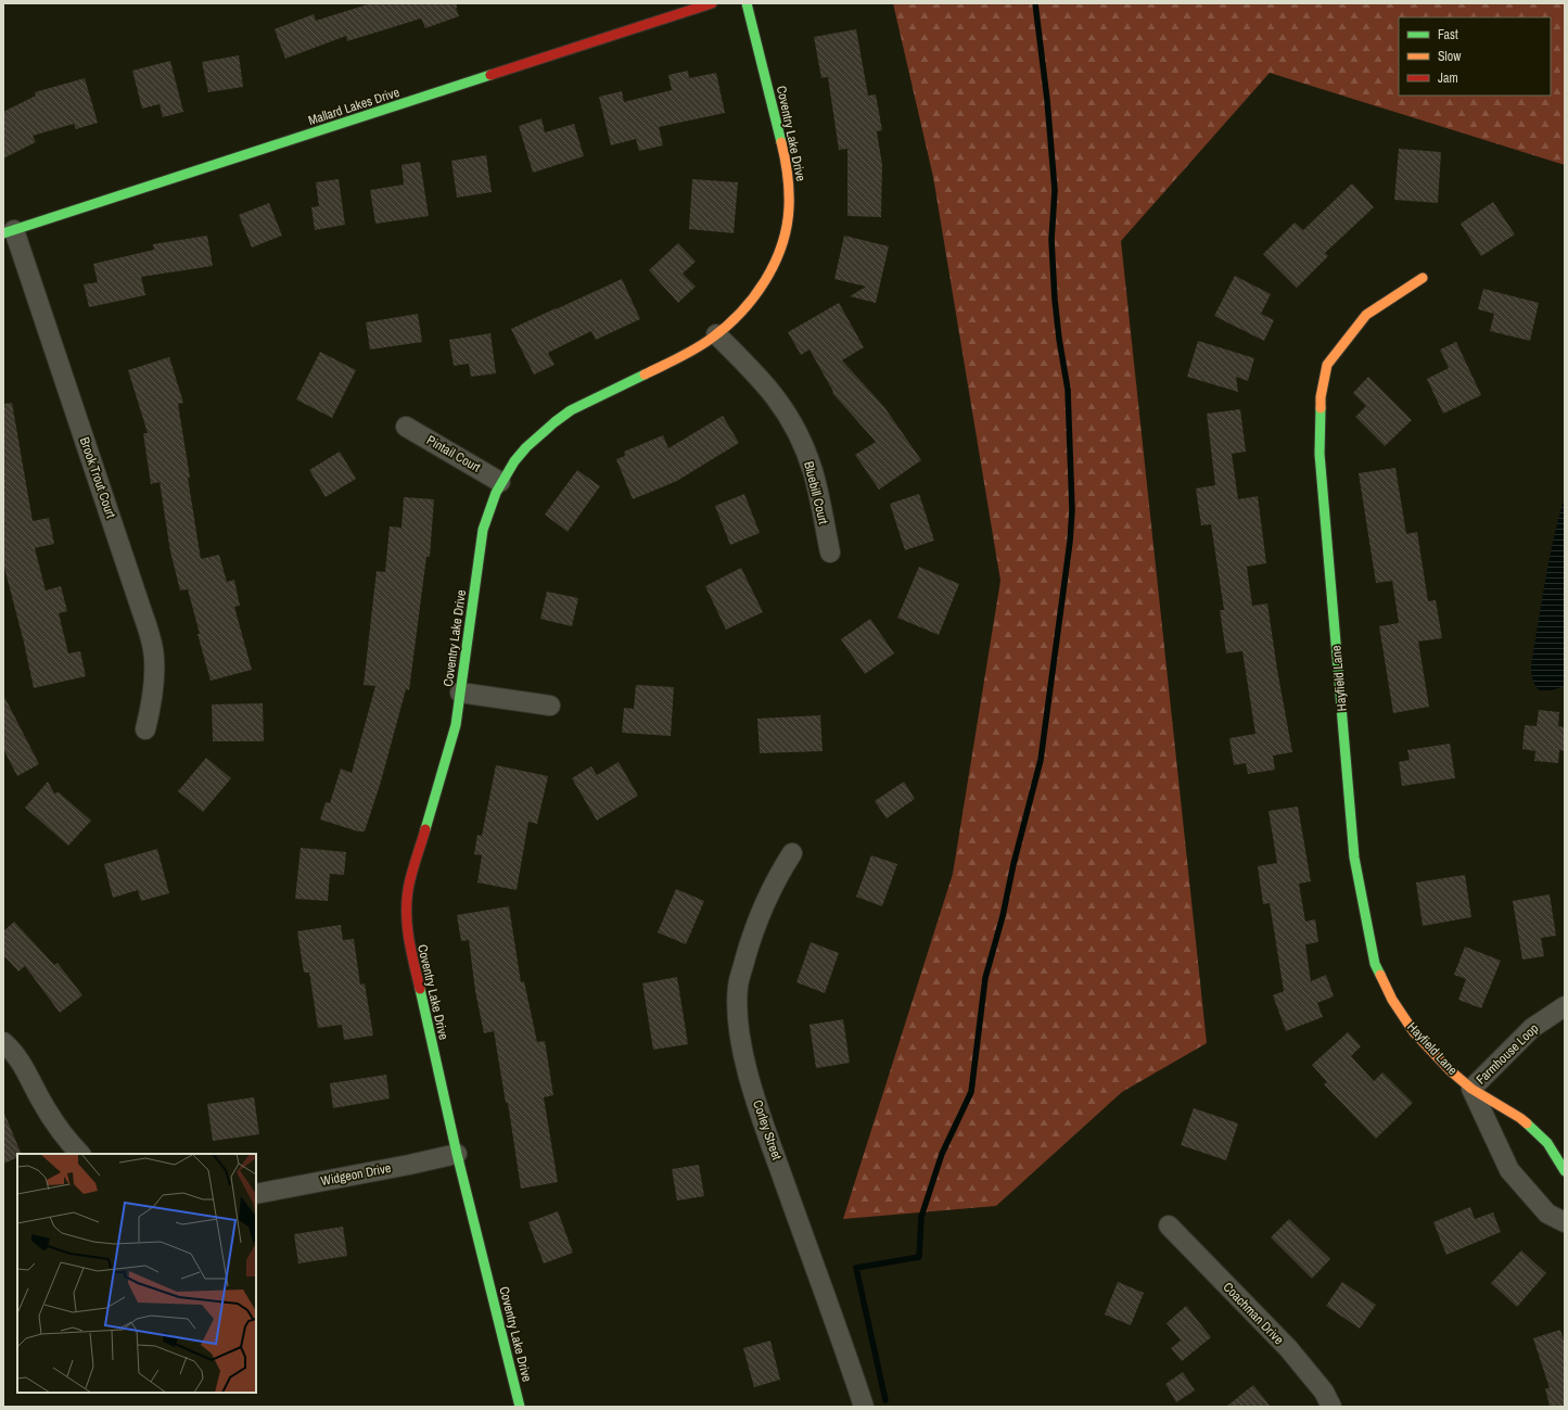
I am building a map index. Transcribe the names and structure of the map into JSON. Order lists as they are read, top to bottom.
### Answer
{
  "streets": {
    "street": [
      "Mallard Lakes Drive",
      "Coventry Lake Drive",
      "Pintail Court",
      "Brook Trout Court",
      "Bluebill Court",
      "Hayfield Lane",
      "Farmhouse Loop",
      "Corley Street",
      "Widgeon Drive",
      "Coachman Drive"
    ]
  },
  "crossings": [
    ["Mallard Lakes Drive", "Brook Trout Court"],
    ["Coventry Lake Drive", "Pintail Court"],
    ["Coventry Lake Drive", "Bluebill Court"],
    ["Coventry Lake Drive", "Widgeon Drive"],
    ["Hayfield Lane", "Farmhouse Loop"]
  ],
  "legend": ["Fast", "Slow", "Jam"]
}
